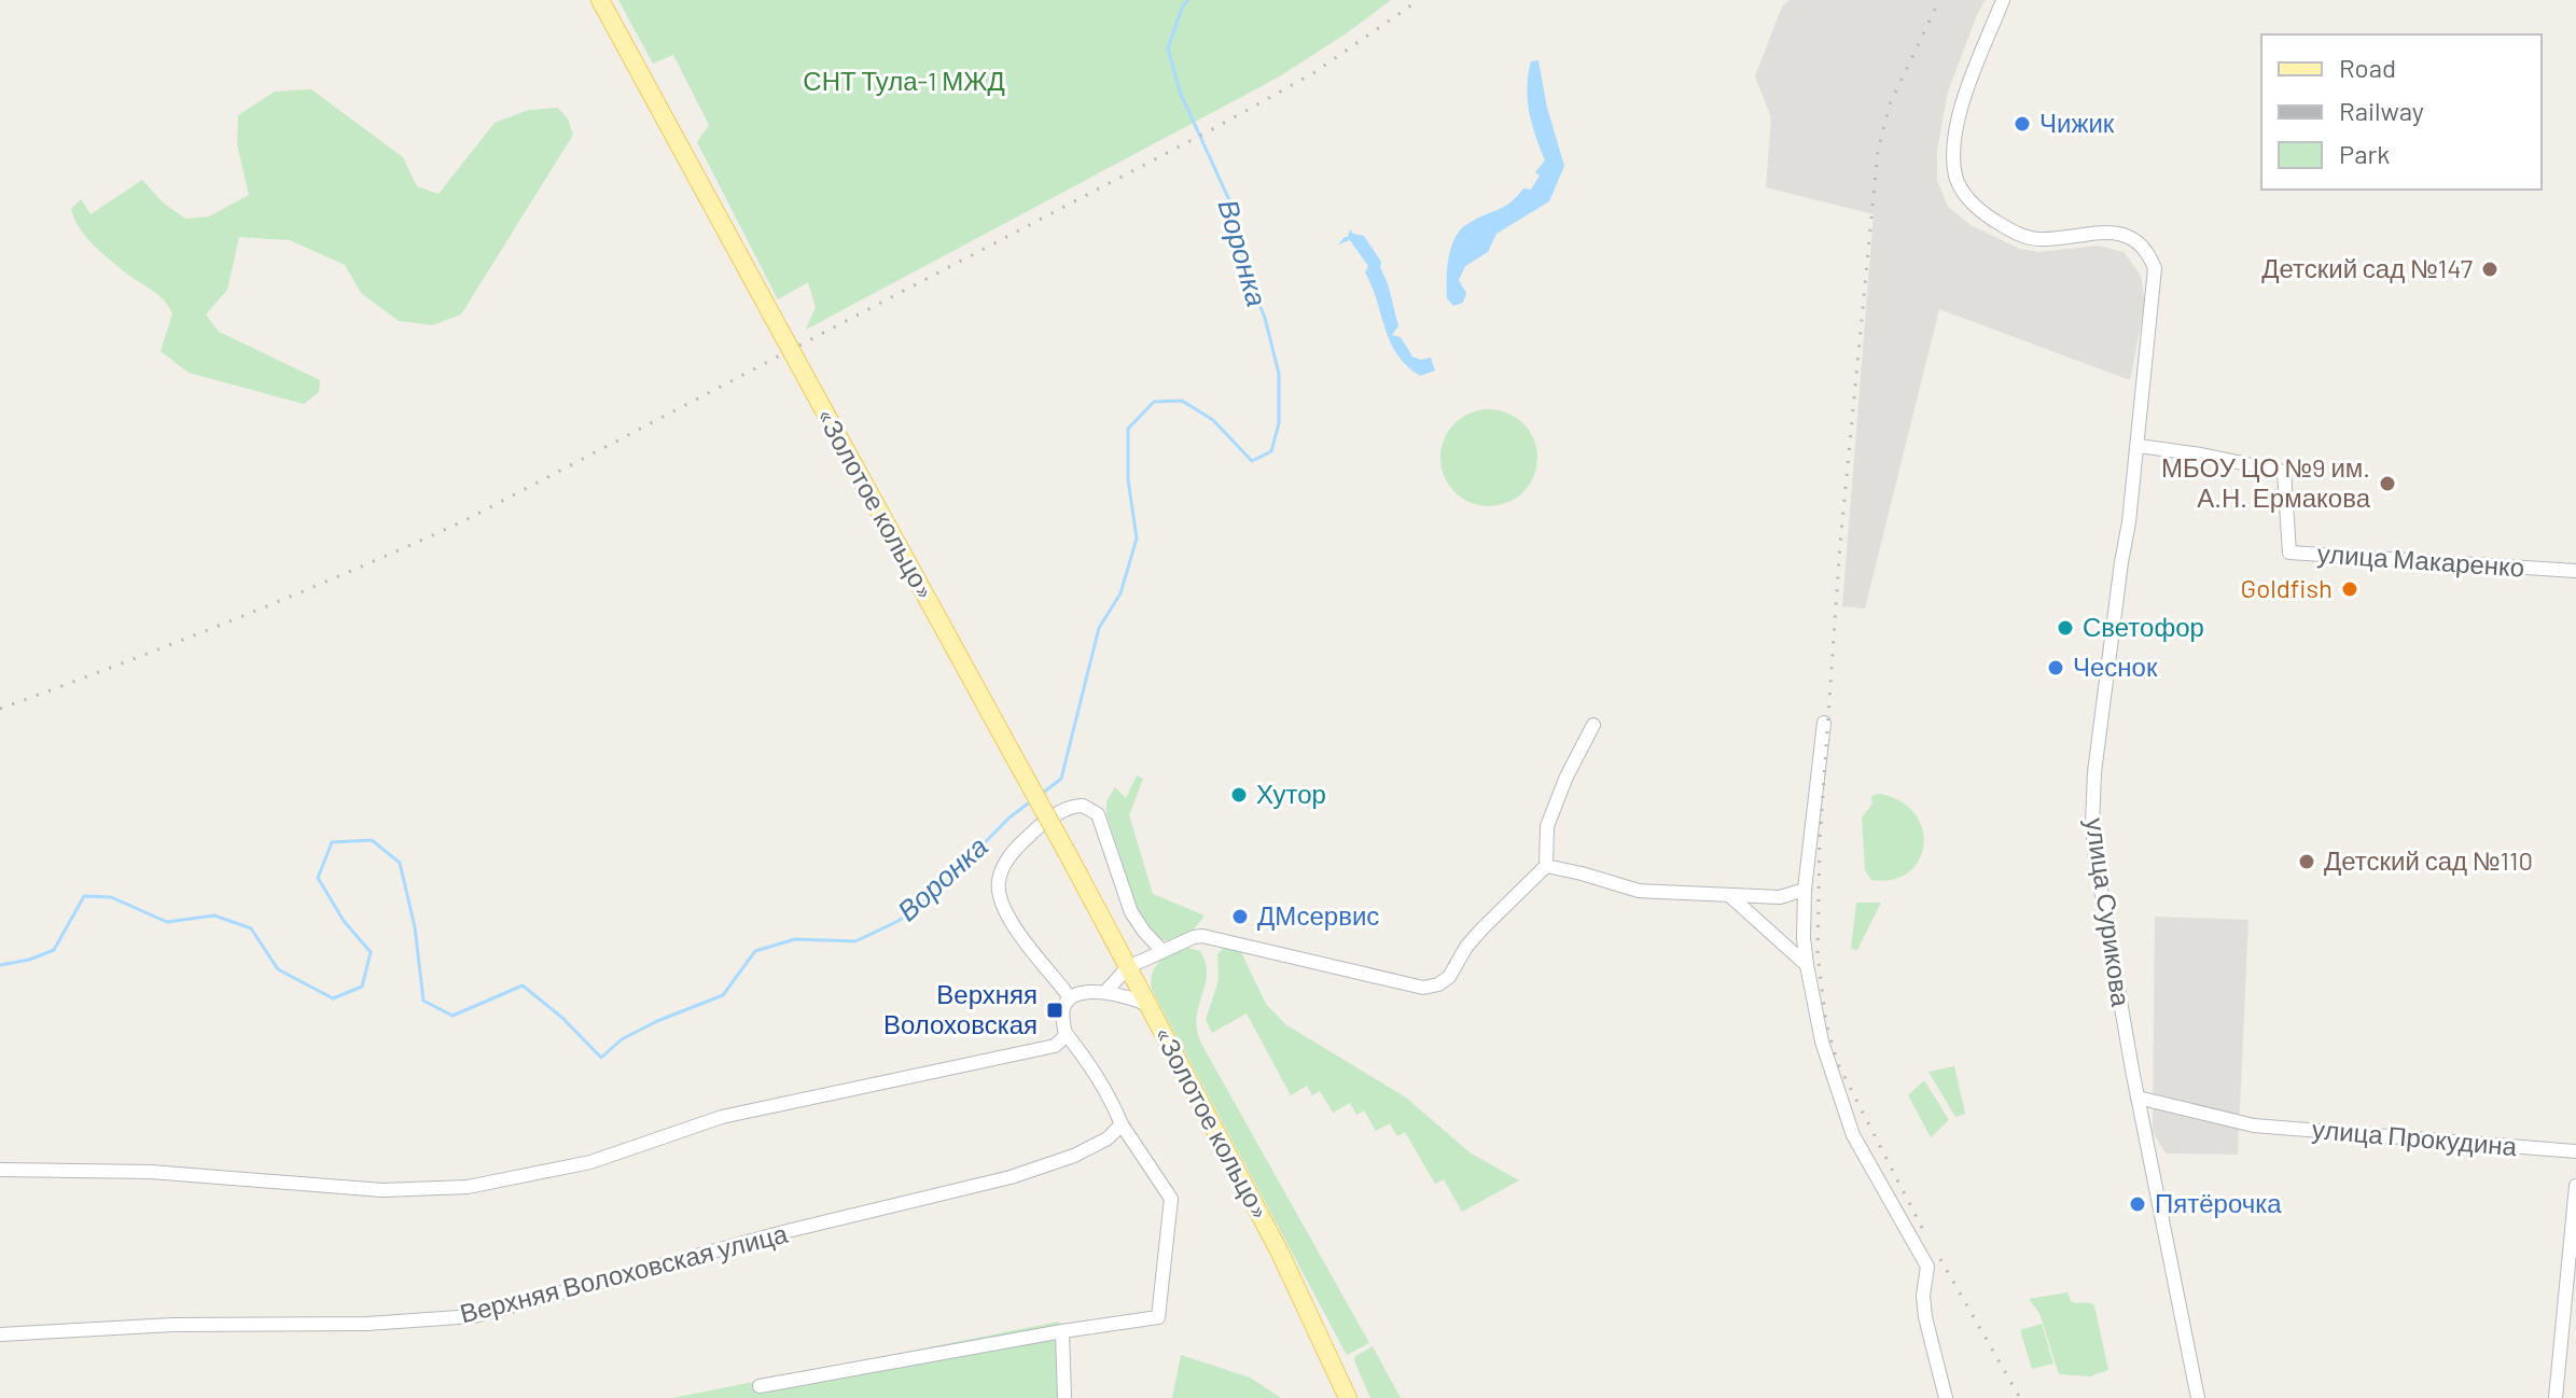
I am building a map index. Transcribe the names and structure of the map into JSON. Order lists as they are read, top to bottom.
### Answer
{
  "streets": {
    "main road": ["«Золотое кольцо»"],
    "street": [
      "улица Макаренко",
      "улица Сурикова",
      "улица Прокудина",
      "Верхняя Волоховская улица"
    ]
  },
  "crossings": [
    ["улица Макаренко", "улица Сурикова"],
    ["улица Сурикова", "улица Прокудина"]
  ],
  "water": ["Воронка"],
  "parks": ["СНТ Тула-1 МЖД"],
  "places": {
    "other": [
      "Чижик",
      "Детский сад №147",
      "МБОУ ЦО №9 им. А.Н. Ермакова",
      "Goldfish",
      "Светофор",
      "Чеснок",
      "Хутор",
      "Детский сад №110",
      "ДМсервис",
      "Пятёрочка"
    ],
    "transit": ["Верхняя Волоховская"]
  },
  "legend": ["Road", "Railway", "Park"]
}
